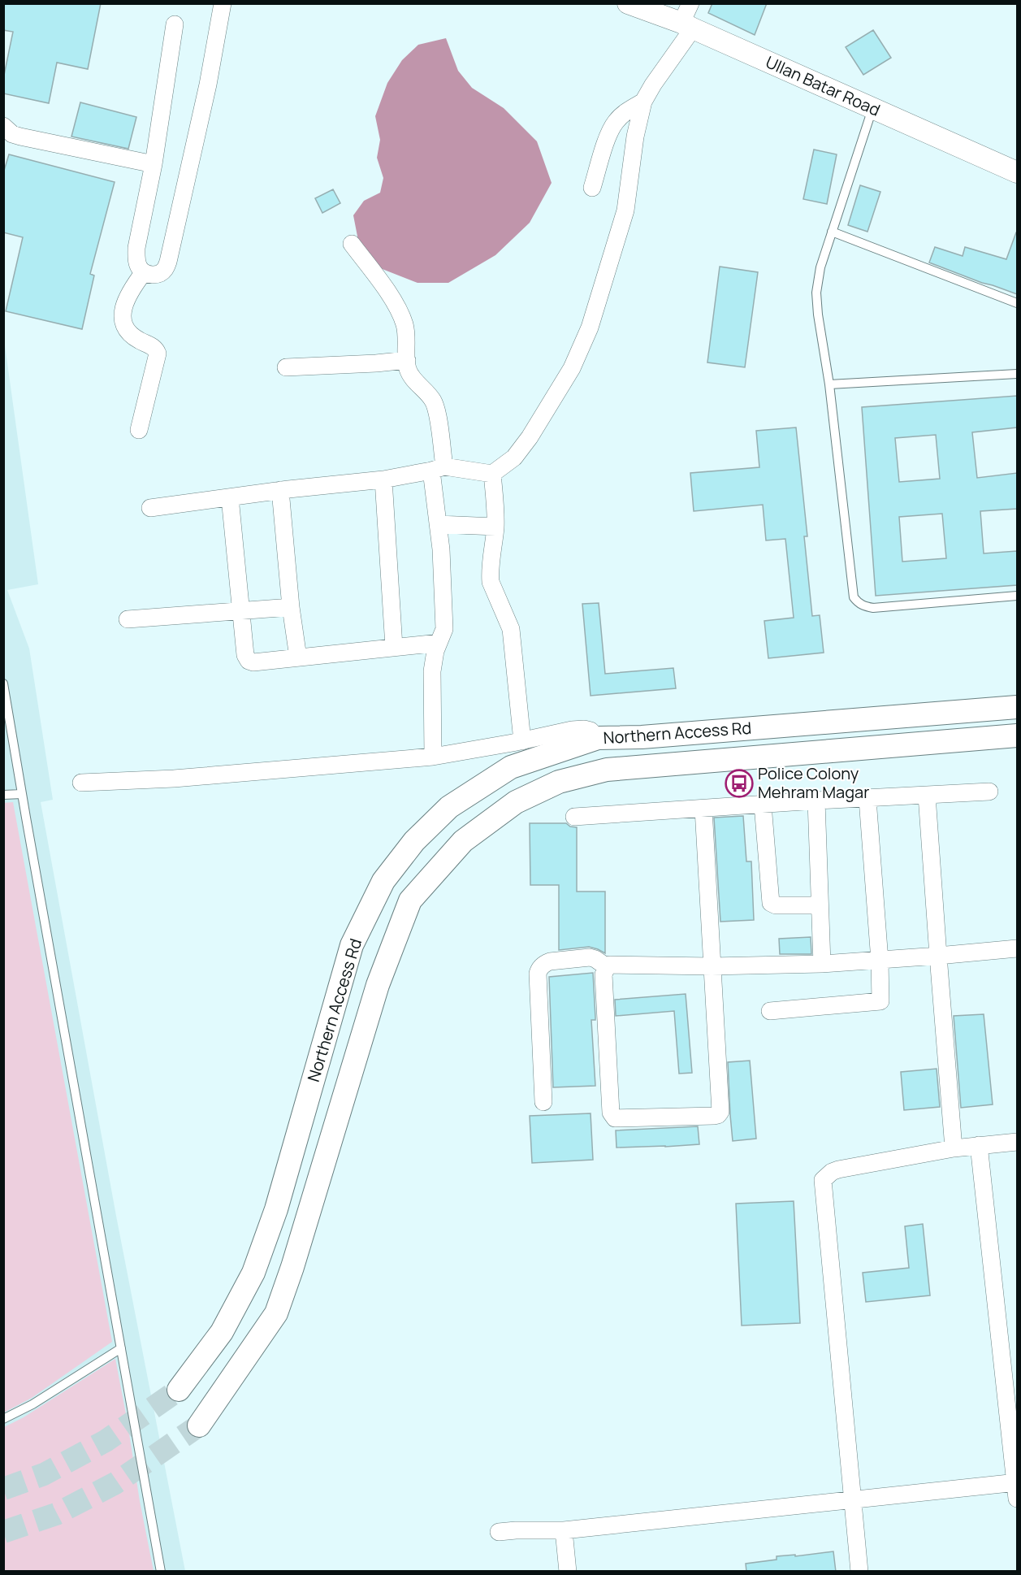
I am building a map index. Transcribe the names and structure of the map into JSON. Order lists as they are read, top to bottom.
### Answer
{
  "streets": {
    "main road": ["Northern Access Rd"],
    "street": ["Ullan Batar Road"]
  },
  "places": {
    "bus stop": ["Police Colony Mehram Magar"]
  }
}
